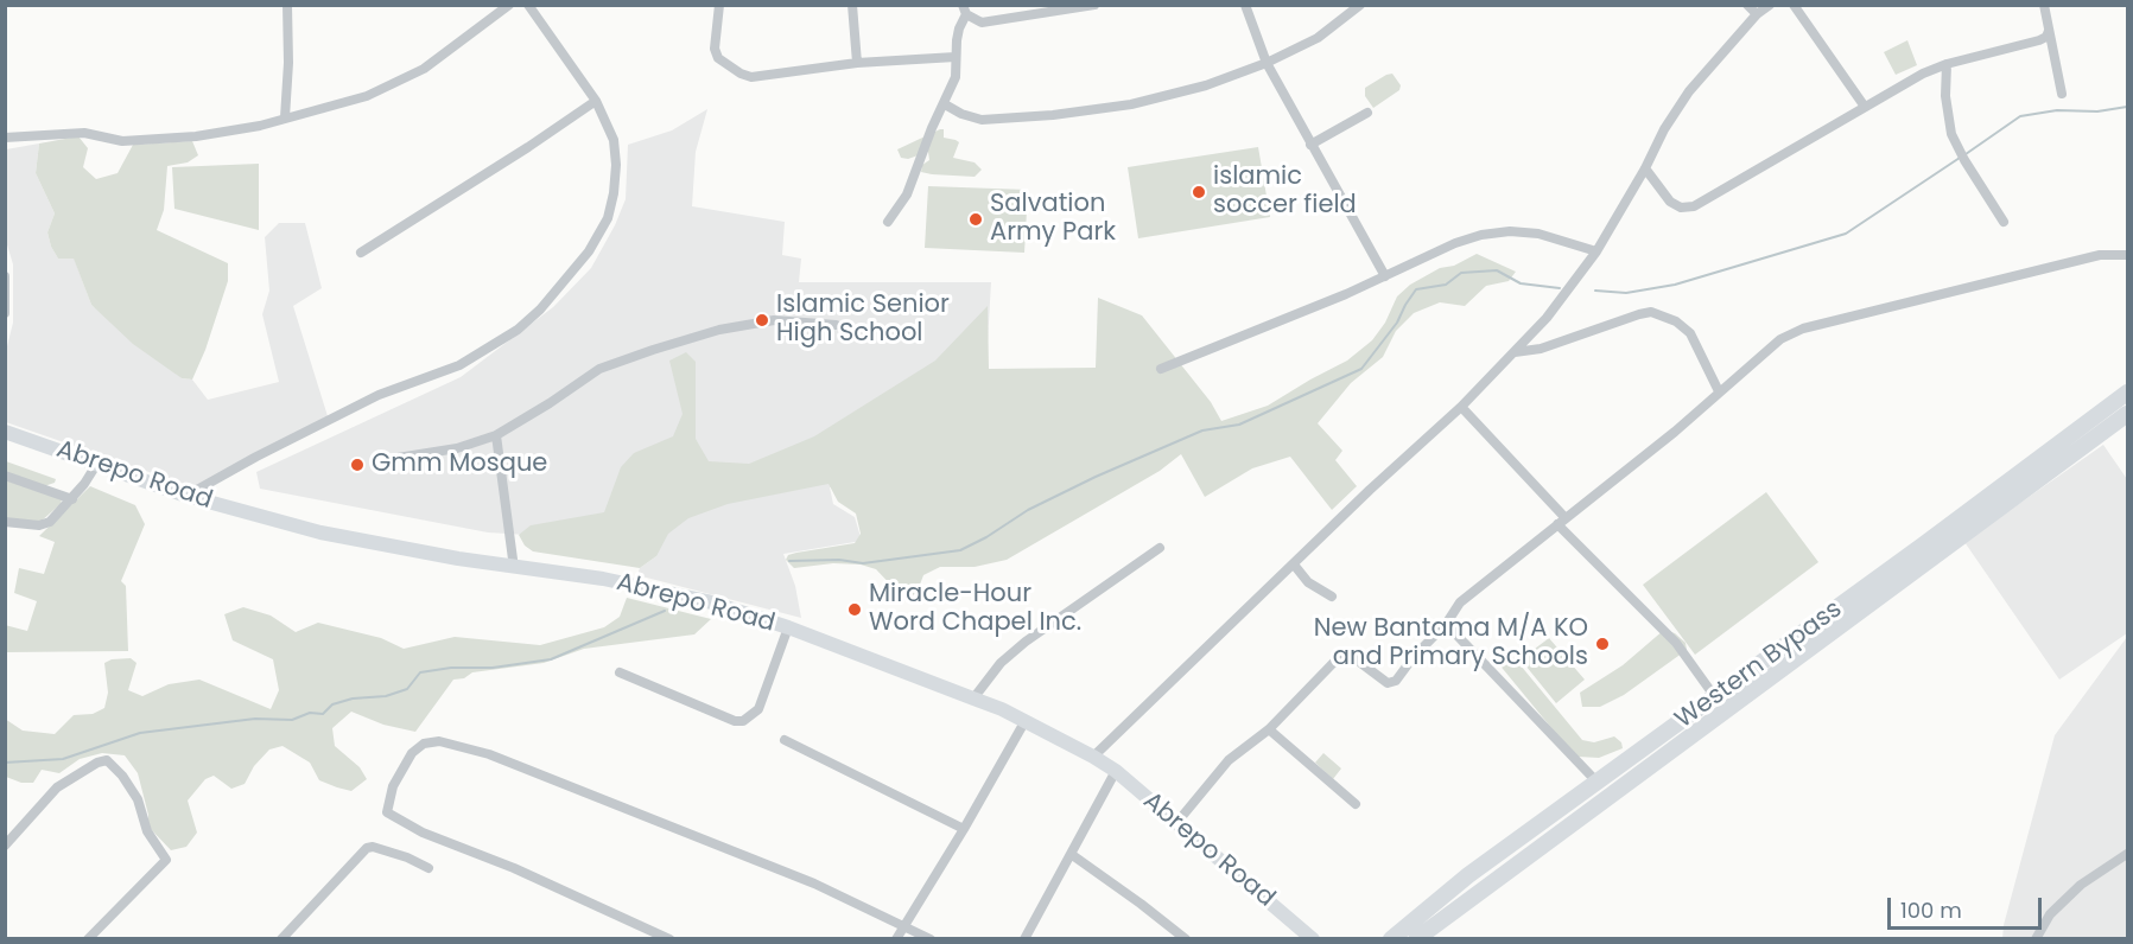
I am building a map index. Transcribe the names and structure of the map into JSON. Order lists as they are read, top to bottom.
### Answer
{
  "streets": {
    "highway": ["Western Bypass"],
    "main road": ["Abrepo Road"]
  },
  "places": [
    "islamic soccer field",
    "Salvation Army Park",
    "Islamic Senior High School",
    "Gmm Mosque",
    "Miracle-Hour Word Chapel Inc.",
    "New Bantama M/A KO and Primary Schools"
  ],
  "scale_bar": "100 m"
}
